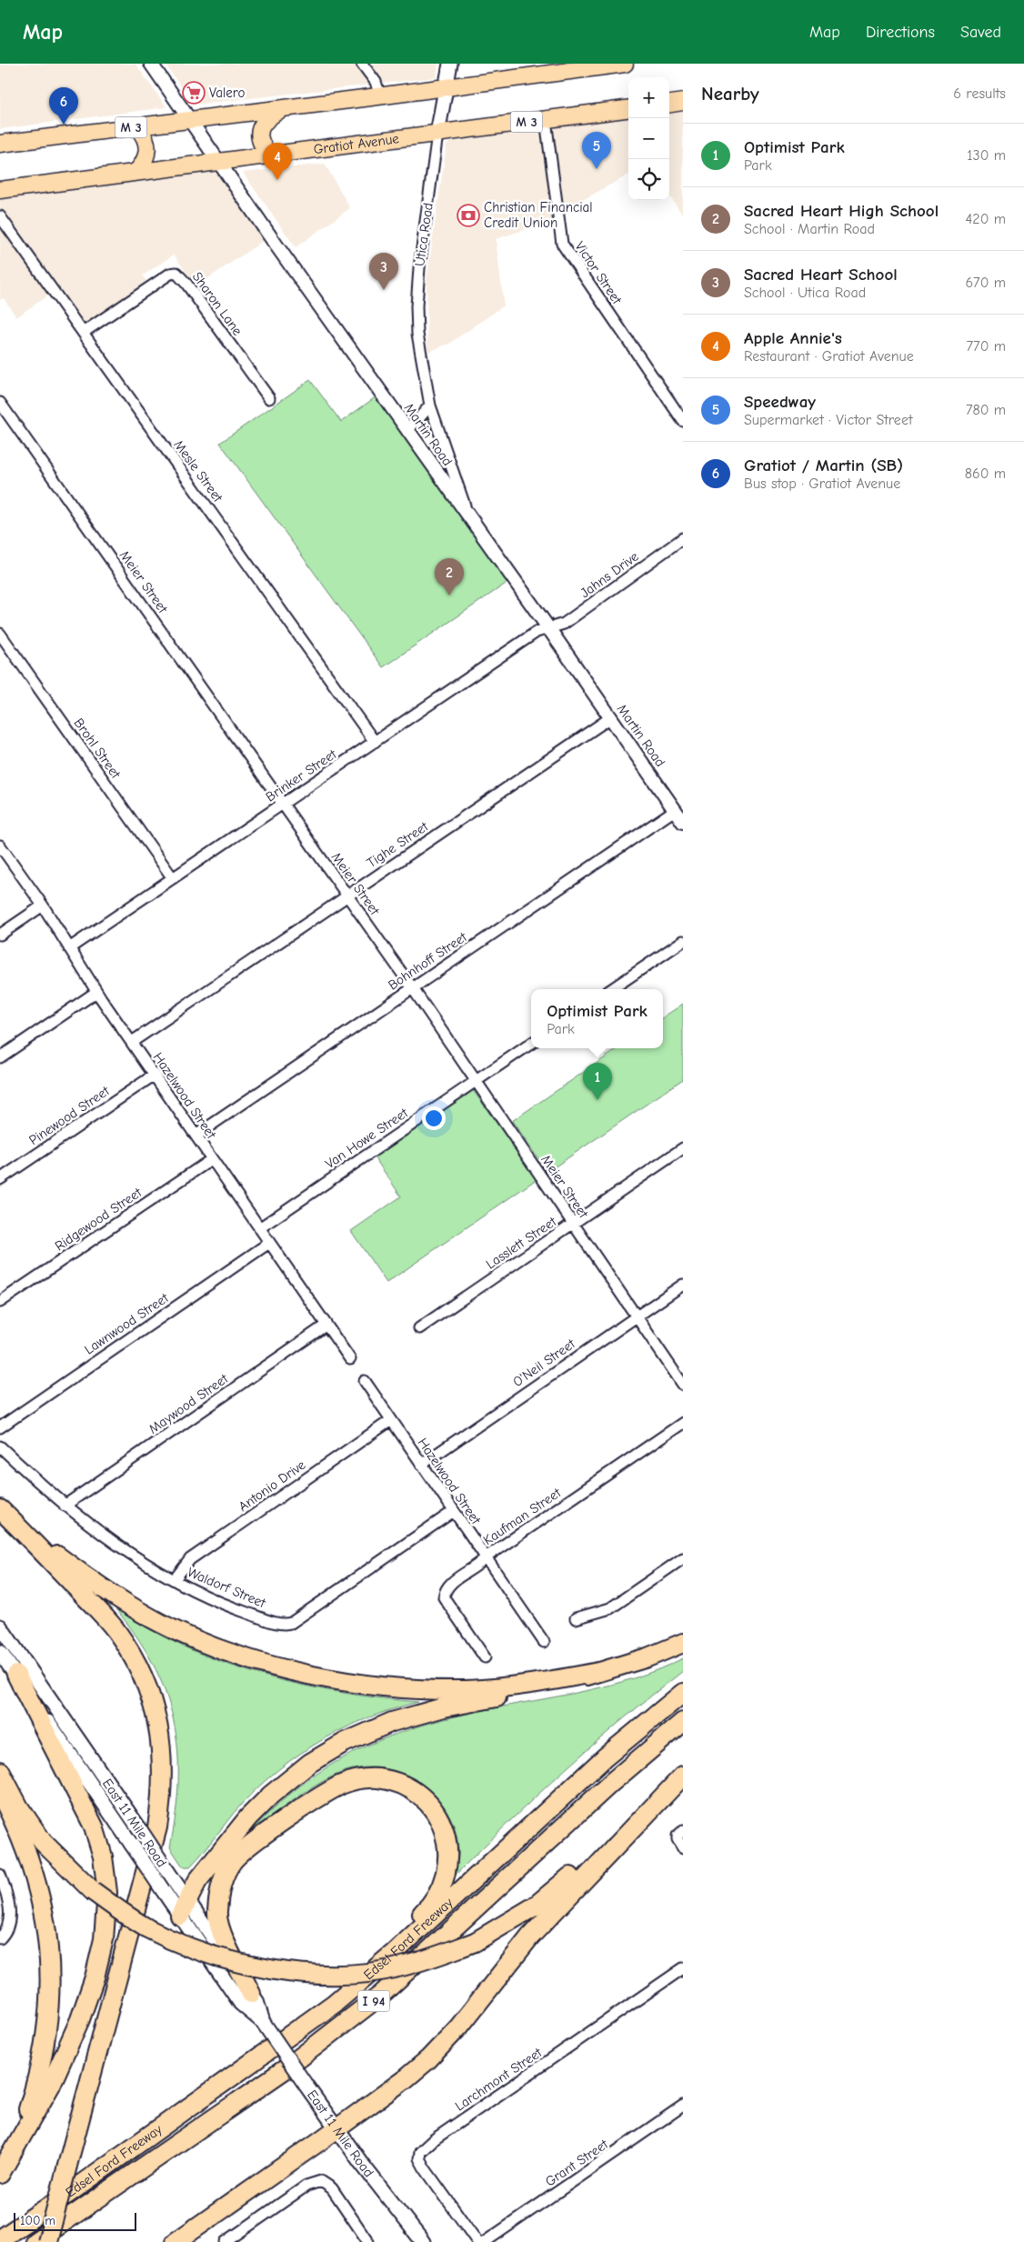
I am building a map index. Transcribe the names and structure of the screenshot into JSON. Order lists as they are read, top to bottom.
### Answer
{
  "streets": {
    "highway": ["Edsel Ford Freeway", "I 94"],
    "main road": [
      "M 3",
      "Gratiot Avenue",
      "Utica Road",
      "East 11 Mile Road"
    ],
    "street": [
      "Victor Street",
      "Sharon Lane",
      "Martin Road",
      "Mesle Street",
      "Jahns Drive",
      "Meier Street",
      "Brohl Street",
      "Brinker Street",
      "Tighe Street",
      "Bohnhoff Street",
      "Hazelwood Street",
      "Pinewood Street",
      "Van Howe Street",
      "Ridgewood Street",
      "Lasslett Street",
      "Lawnwood Street",
      "O'Neil Street",
      "Maywood Street",
      "Antonio Drive",
      "Kaufman Street",
      "Waldorf Street",
      "Larchmont Street",
      "Grant Street"
    ]
  },
  "crossings": [
    ["M 3", "Utica Road"],
    ["M 3", "Martin Road"],
    ["Gratiot Avenue", "Utica Road"],
    ["Gratiot Avenue", "Victor Street"],
    ["Gratiot Avenue", "Martin Road"],
    ["Utica Road", "Martin Road"],
    ["Sharon Lane", "Mesle Street"],
    ["Martin Road", "Jahns Drive"],
    ["Martin Road", "Brinker Street"],
    ["Martin Road", "Tighe Street"],
    ["Martin Road", "Bohnhoff Street"],
    ["Mesle Street", "Brinker Street"],
    ["Jahns Drive", "Brinker Street"],
    ["Meier Street", "Brinker Street"],
    ["Meier Street", "Tighe Street"],
    ["Meier Street", "Bohnhoff Street"],
    ["Meier Street", "Van Howe Street"],
    ["Meier Street", "Lasslett Street"],
    ["Meier Street", "O'Neil Street"],
    ["Brohl Street", "Brinker Street"],
    ["Brinker Street", "Hazelwood Street"],
    ["Tighe Street", "Hazelwood Street"],
    ["Bohnhoff Street", "Hazelwood Street"],
    ["Hazelwood Street", "Pinewood Street"],
    ["Hazelwood Street", "Van Howe Street"],
    ["Hazelwood Street", "Ridgewood Street"],
    ["Hazelwood Street", "Lawnwood Street"],
    ["Hazelwood Street", "O'Neil Street"],
    ["Hazelwood Street", "Maywood Street"],
    ["Hazelwood Street", "Antonio Drive"],
    ["Hazelwood Street", "Kaufman Street"],
    ["Hazelwood Street", "Waldorf Street"],
    ["Maywood Street", "Waldorf Street"],
    ["Antonio Drive", "Waldorf Street"]
  ],
  "places": {
    "supermarket": ["Valero"],
    "bank": ["Christian Financial Credit Union"]
  },
  "scale_bar": "100 m",
  "page": {
    "header": "Map",
    "nav": ["Map", "Directions", "Saved"],
    "heading": ["Nearby", "6 results"],
    "map_buttons": ["+", "−"],
    "pins": [
      "6",
      "5",
      "4",
      "3",
      "2",
      "1"
    ],
    "list": [
      {
        "mark": "1",
        "name": "Optimist Park",
        "note": "Park",
        "value": "130 m"
      },
      {
        "mark": "2",
        "name": "Sacred Heart High School",
        "note": "School · Martin Road",
        "value": "420 m"
      },
      {
        "mark": "3",
        "name": "Sacred Heart School",
        "note": "School · Utica Road",
        "value": "670 m"
      },
      {
        "mark": "4",
        "name": "Apple Annie's",
        "note": "Restaurant · Gratiot Avenue",
        "value": "770 m"
      },
      {
        "mark": "5",
        "name": "Speedway",
        "note": "Supermarket · Victor Street",
        "value": "780 m"
      },
      {
        "mark": "6",
        "name": "Gratiot / Martin (SB)",
        "note": "Bus stop · Gratiot Avenue",
        "value": "860 m"
      }
    ],
    "popup": ["Optimist Park", "Park"],
    "scale": "100 m"
  }
}
